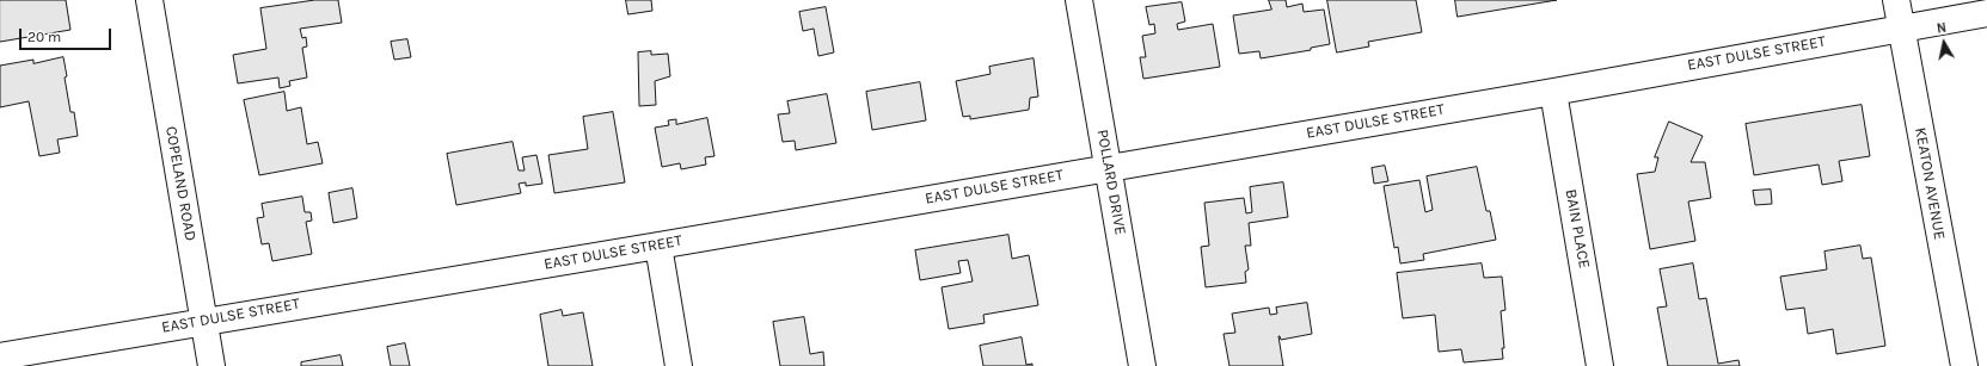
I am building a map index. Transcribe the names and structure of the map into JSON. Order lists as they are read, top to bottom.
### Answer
{
  "streets": {
    "street": [
      "EAST DULSE STREET",
      "POLLARD DRIVE",
      "COPELAND ROAD",
      "KEATON AVENUE",
      "BAIN PLACE"
    ]
  },
  "crossings": [
    ["EAST DULSE STREET", "POLLARD DRIVE"],
    ["EAST DULSE STREET", "COPELAND ROAD"],
    ["EAST DULSE STREET", "KEATON AVENUE"],
    ["EAST DULSE STREET", "BAIN PLACE"]
  ],
  "scale_bar": "20 m",
  "north": "top"
}
